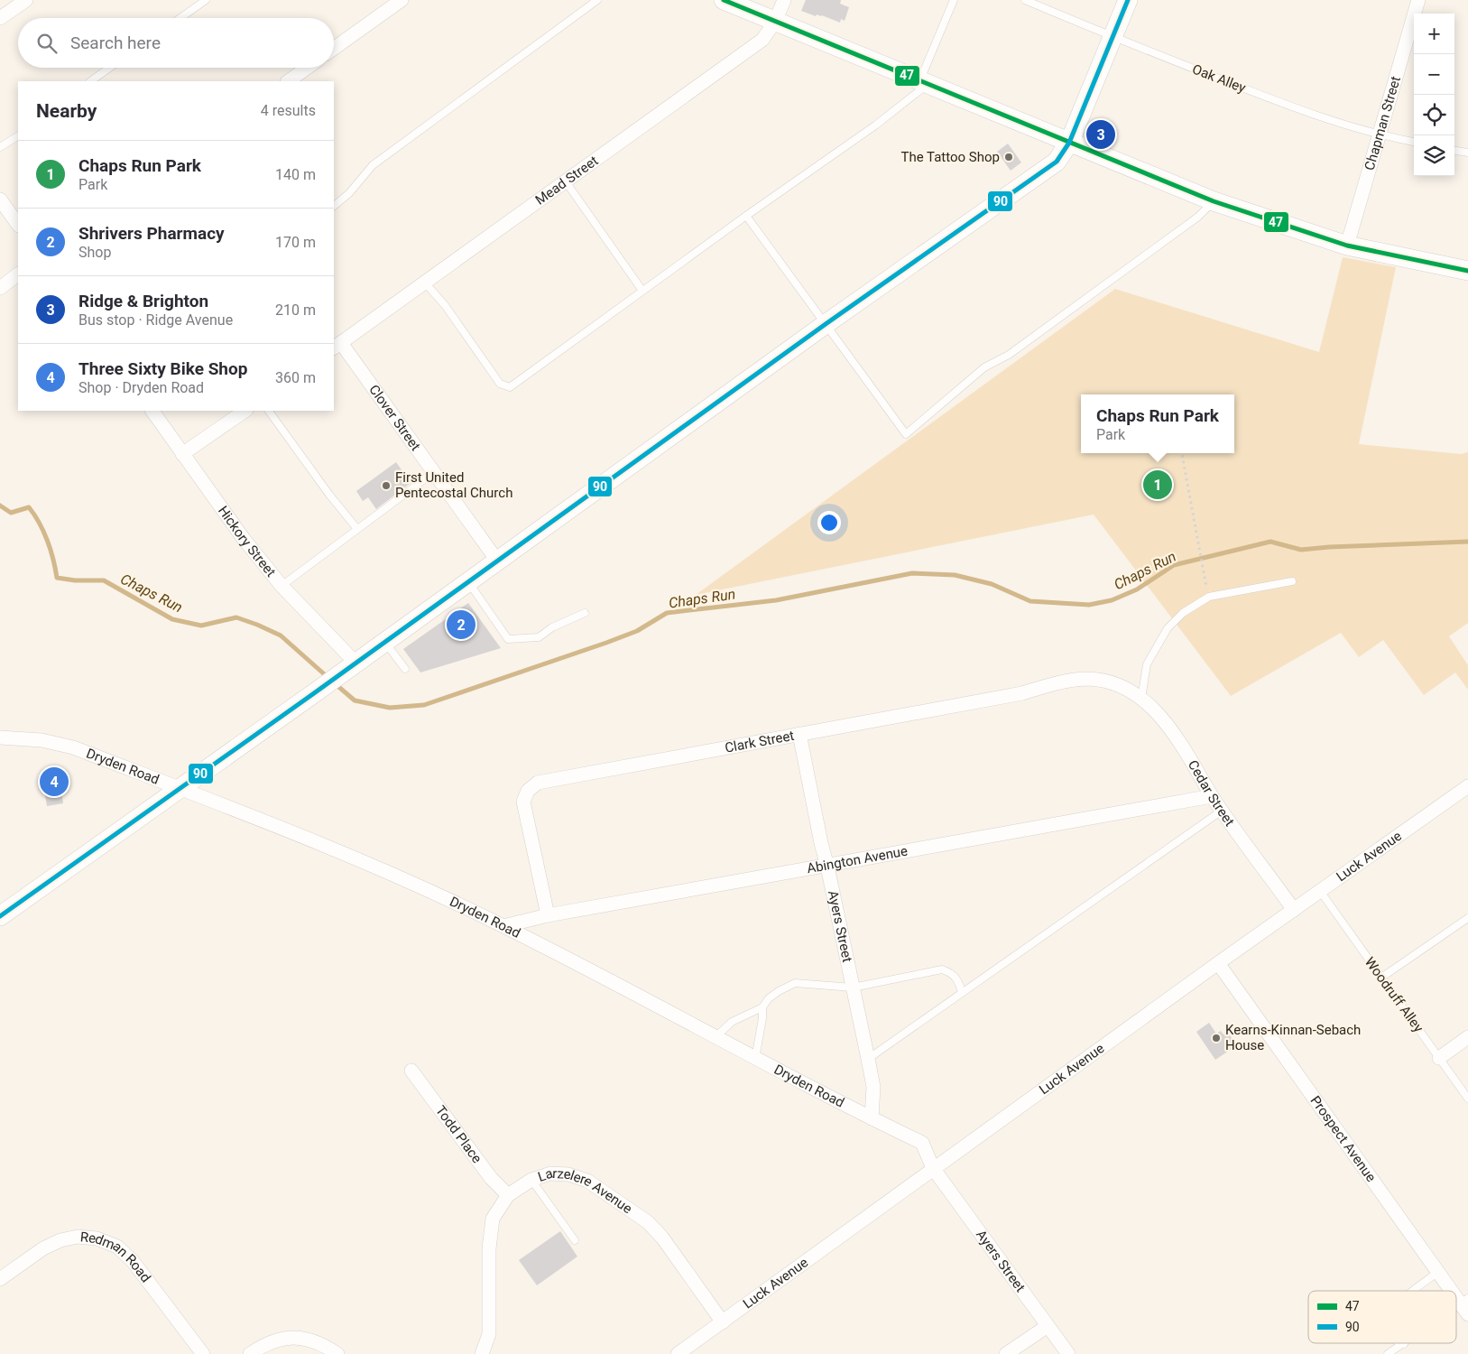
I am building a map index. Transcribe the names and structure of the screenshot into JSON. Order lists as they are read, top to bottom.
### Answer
{
  "streets": {
    "street": [
      "Chapman Street",
      "Mead Street",
      "Clover Street",
      "Hickory Street",
      "Clark Street",
      "Dryden Road",
      "Cedar Street",
      "Luck Avenue",
      "Abington Avenue",
      "Ayers Street",
      "Todd Place",
      "Prospect Avenue",
      "Larzelere Avenue",
      "Redman Road"
    ],
    "lane": ["Oak Alley", "Woodruff Alley"]
  },
  "crossings": [
    ["Oak Alley", "Chapman Street"],
    ["Mead Street", "Clover Street"],
    ["Clark Street", "Cedar Street"],
    ["Clark Street", "Abington Avenue"],
    ["Clark Street", "Ayers Street"],
    ["Dryden Road", "Luck Avenue"],
    ["Dryden Road", "Abington Avenue"],
    ["Dryden Road", "Ayers Street"],
    ["Cedar Street", "Luck Avenue"],
    ["Cedar Street", "Abington Avenue"],
    ["Luck Avenue", "Ayers Street"],
    ["Luck Avenue", "Woodruff Alley"],
    ["Luck Avenue", "Prospect Avenue"],
    ["Luck Avenue", "Larzelere Avenue"],
    ["Abington Avenue", "Ayers Street"],
    ["Todd Place", "Larzelere Avenue"]
  ],
  "water": ["Chaps Run"],
  "places": ["The Tattoo Shop", "First United Pentecostal Church", "Kearns-Kinnan-Sebach House"],
  "lines": ["transit line 47", "transit line 90"],
  "legend": ["47", "90"],
  "page": {
    "map_buttons": ["+", "−"],
    "search": "Search here",
    "heading": ["Nearby", "4 results"],
    "pins": [
      "3",
      "1",
      "2",
      "4"
    ],
    "list": [
      {
        "mark": "1",
        "name": "Chaps Run Park",
        "note": "Park",
        "value": "140 m"
      },
      {
        "mark": "2",
        "name": "Shrivers Pharmacy",
        "note": "Shop",
        "value": "170 m"
      },
      {
        "mark": "3",
        "name": "Ridge & Brighton",
        "note": "Bus stop · Ridge Avenue",
        "value": "210 m"
      },
      {
        "mark": "4",
        "name": "Three Sixty Bike Shop",
        "note": "Shop · Dryden Road",
        "value": "360 m"
      }
    ],
    "popup": ["Chaps Run Park", "Park"]
  }
}
